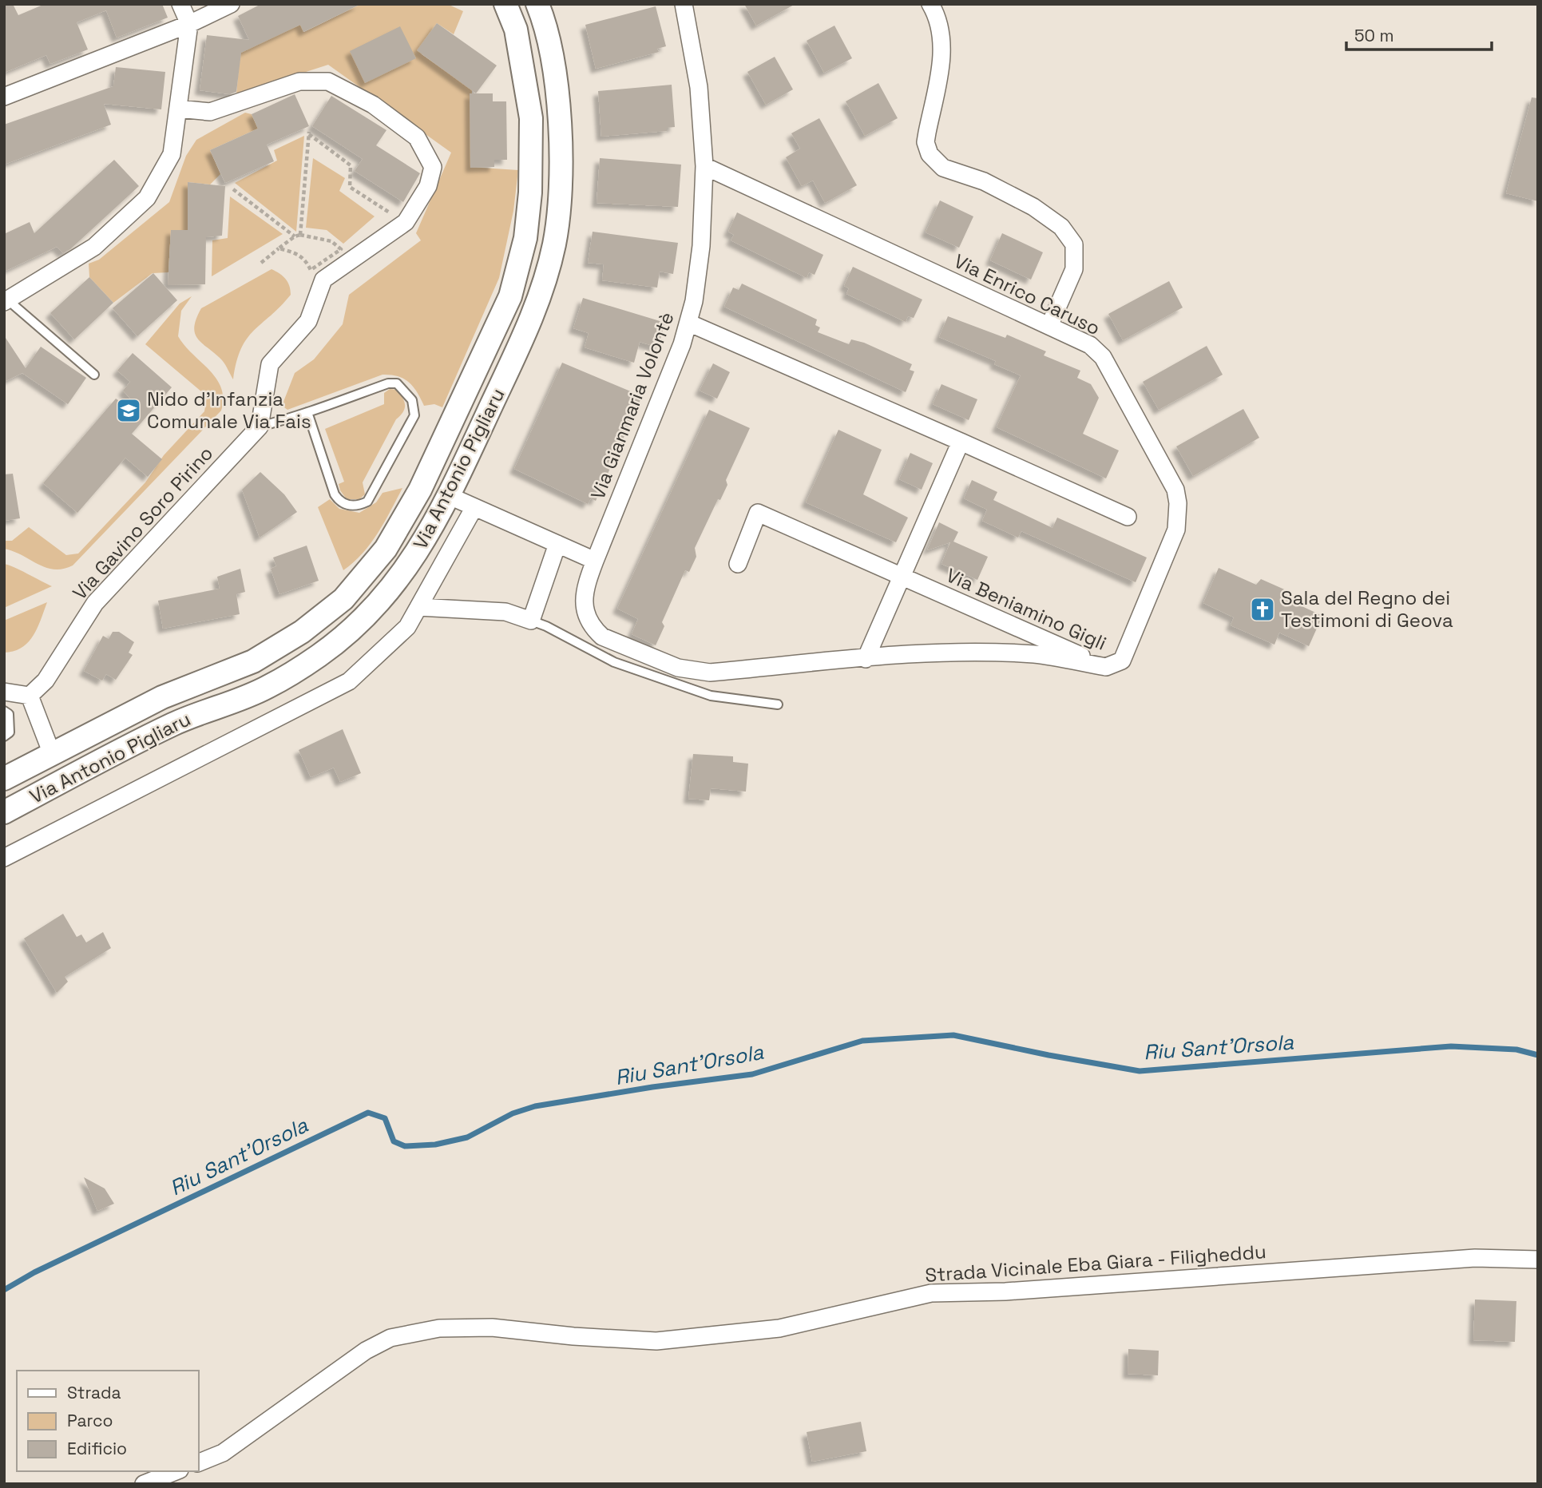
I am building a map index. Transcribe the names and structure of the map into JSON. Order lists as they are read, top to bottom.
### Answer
{
  "streets": {
    "main road": ["Via Antonio Pigliaru"],
    "street": [
      "Via Enrico Caruso",
      "Via Gianmaria Volontè",
      "Via Gavino Soro Pirino",
      "Via Beniamino Gigli",
      "Strada Vicinale Eba Giara - Filigheddu"
    ]
  },
  "crossings": [
    ["Via Enrico Caruso", "Via Gianmaria Volontè"],
    ["Via Enrico Caruso", "Via Beniamino Gigli"],
    ["Via Gianmaria Volontè", "Via Beniamino Gigli"]
  ],
  "water": ["Riu Sant'Orsola"],
  "places": {
    "school or university": ["Nido d'Infanzia Comunale Via Fais"],
    "church": ["Sala del Regno dei Testimoni di Geova"]
  },
  "legend": ["Strada", "Parco", "Edificio"],
  "scale_bar": "50 m"
}
